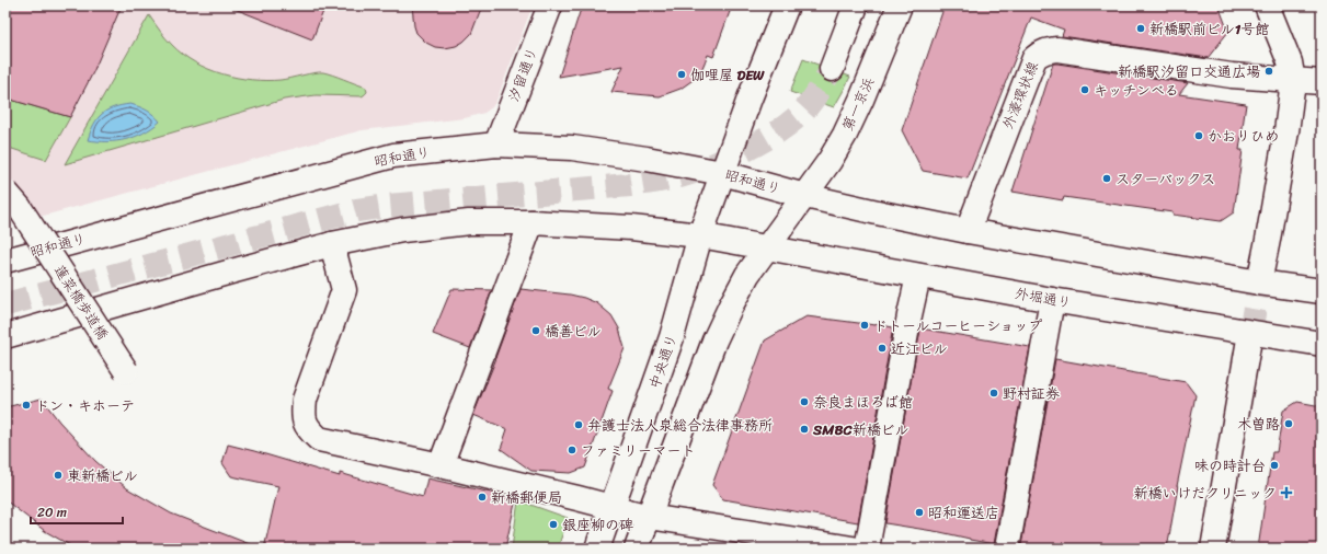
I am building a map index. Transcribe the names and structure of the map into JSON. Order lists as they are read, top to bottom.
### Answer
{
  "streets": {
    "main road": [
      "汐留通り",
      "外濠環状線",
      "第一京浜",
      "昭和通り",
      "外堀通り",
      "蓮菜橋歩道橋",
      "中央通り"
    ]
  },
  "crossings": [
    ["汐留通り", "昭和通り"],
    ["第一京浜", "昭和通り"],
    ["昭和通り", "中央通り"]
  ],
  "places": {
    "other": [
      "新橋駅前ビル1号館",
      "新橋駅汐留口交通広場",
      "伽哩屋 DEW",
      "キッチンべる",
      "かおりひめ",
      "スターバックス",
      "ドトールコーヒーショップ",
      "橋善ビル",
      "近江ビル",
      "野村証券",
      "奈良まほろば館",
      "ドン・キホーテ",
      "木曽路",
      "弁護士法人泉総合法律事務所",
      "SMBC新橋ビル",
      "ファミリーマート",
      "味の時計台",
      "東新橋ビル",
      "新橋郵便局",
      "昭和運送店",
      "銀座柳の碑"
    ],
    "health": ["新橋いけだクリニック"]
  },
  "scale_bar": "20 m"
}
